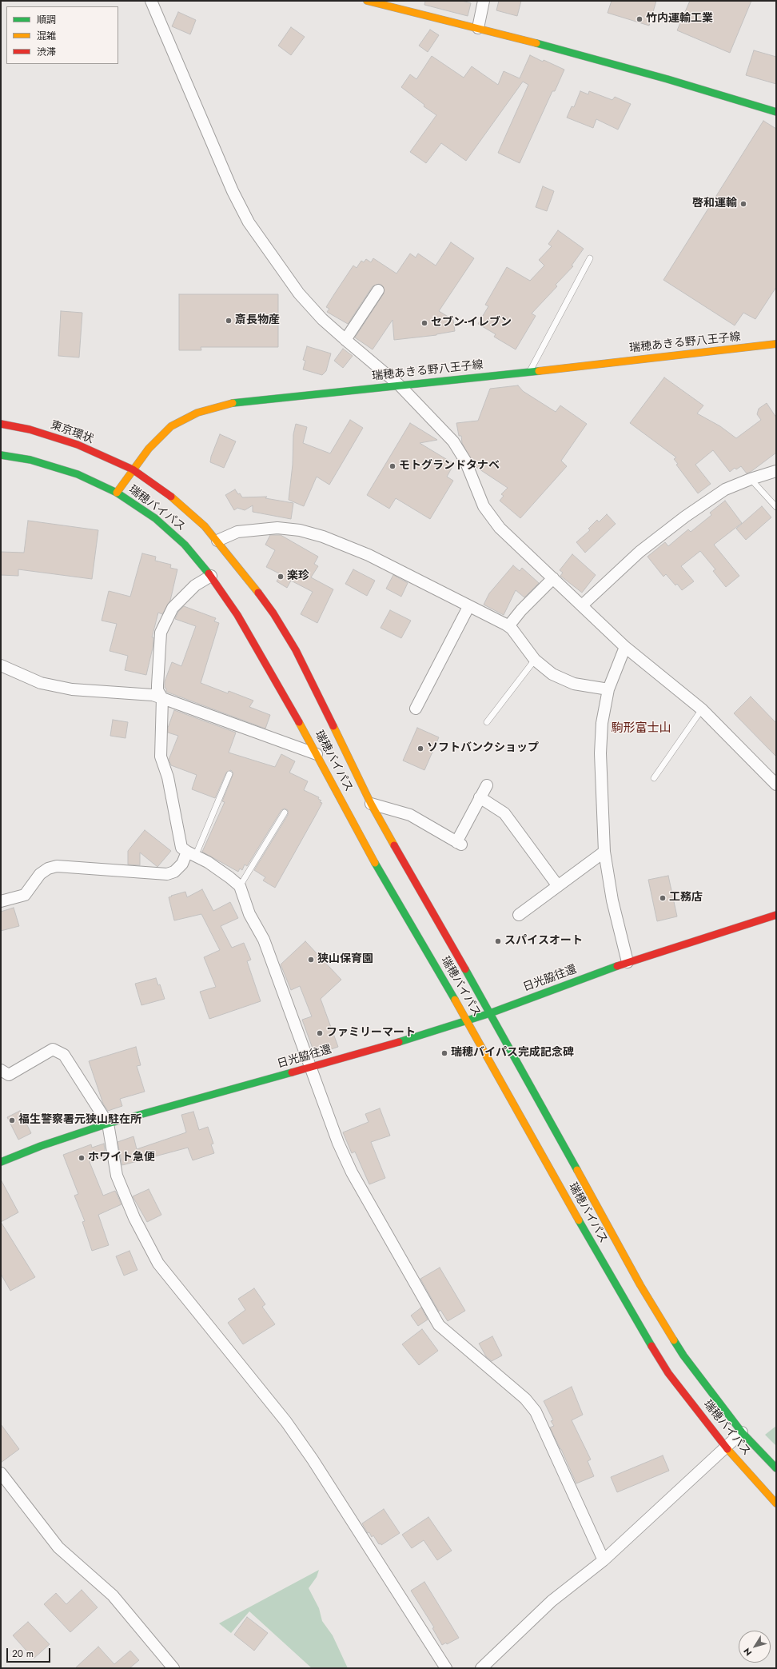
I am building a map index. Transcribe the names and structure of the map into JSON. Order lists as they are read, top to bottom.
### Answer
{
  "streets": {
    "main road": [
      "瑞穂あきる野八王子線",
      "東京環状",
      "瑞穂バイパス",
      "日光脇往還"
    ]
  },
  "crossings": [
    ["瑞穂あきる野八王子線", "東京環状"],
    ["瑞穂あきる野八王子線", "瑞穂バイパス"],
    ["東京環状", "瑞穂バイパス"],
    ["瑞穂バイパス", "日光脇往還"]
  ],
  "districts": ["駒形富士山"],
  "places": [
    "竹内運輸工業",
    "啓和運輸",
    "斎長物産",
    "セブン-イレブン",
    "モトグランドタナベ",
    "楽珍",
    "ソフトバンクショップ",
    "工務店",
    "スパイスオート",
    "狭山保育園",
    "ファミリーマート",
    "瑞穂バイパス完成記念碑",
    "福生警察署元狭山駐在所",
    "ホワイト急便"
  ],
  "legend": ["順調", "混雑", "渋滞"],
  "scale_bar": "20 m",
  "north": "bottom left"
}
